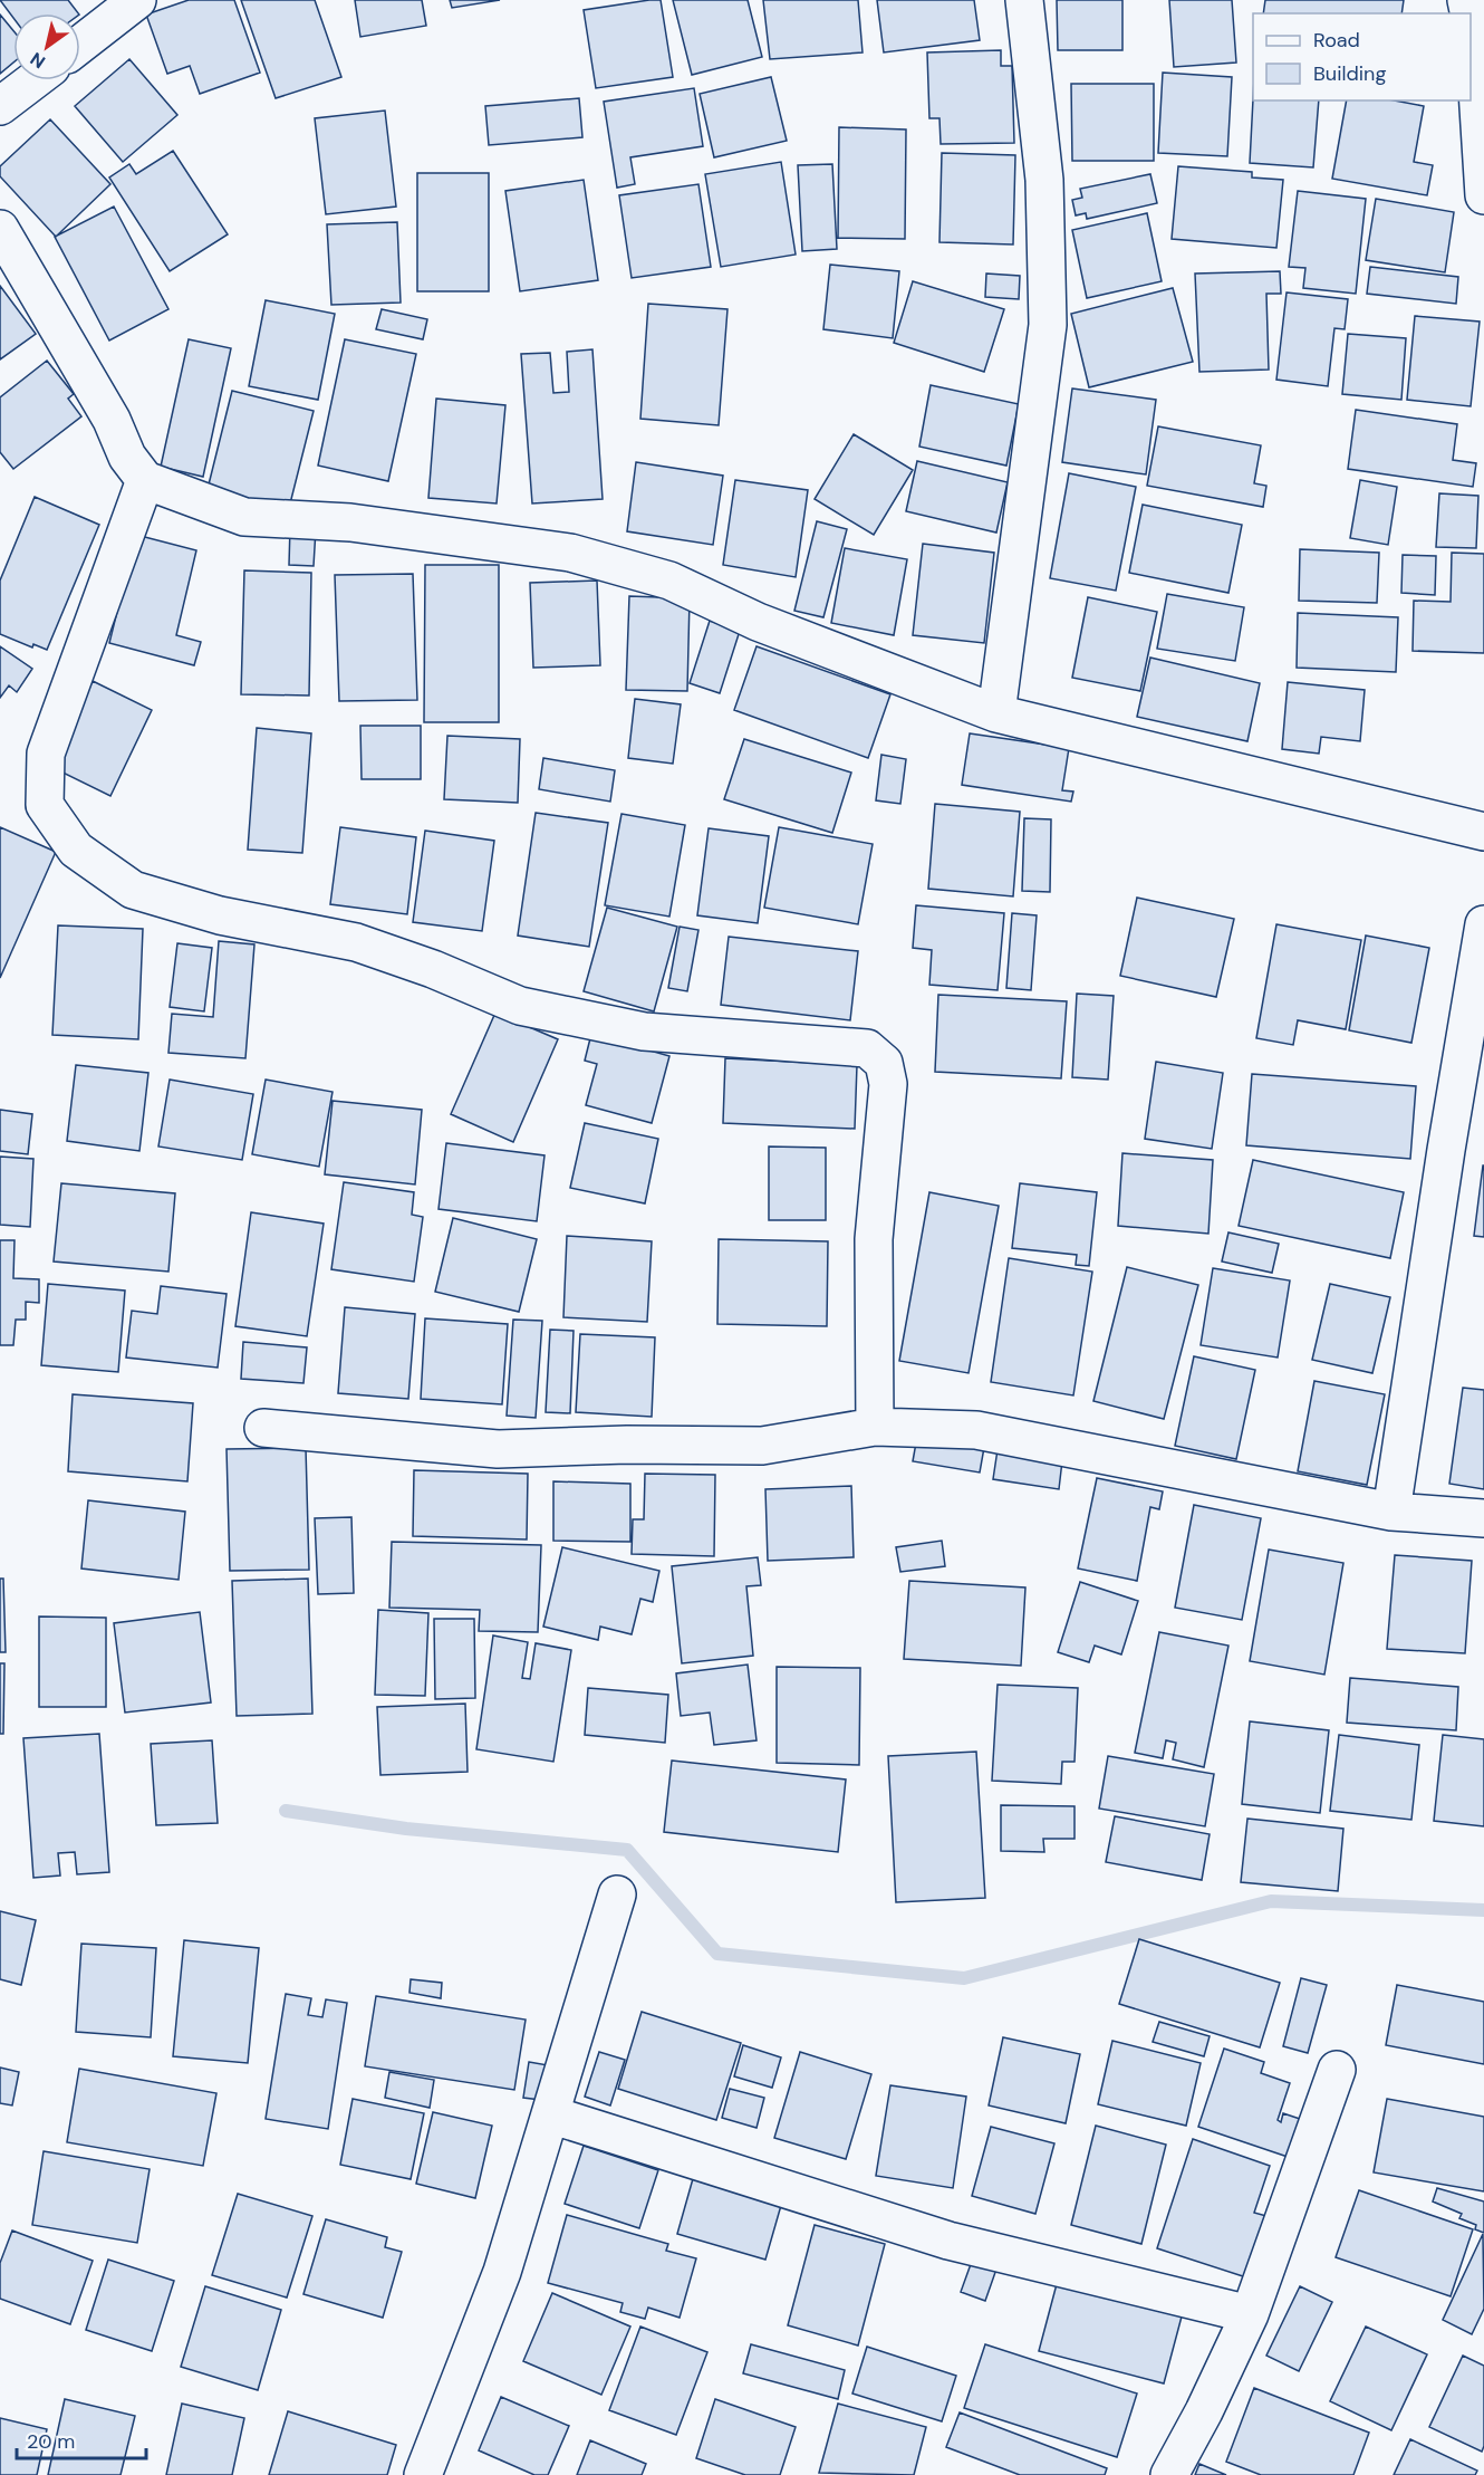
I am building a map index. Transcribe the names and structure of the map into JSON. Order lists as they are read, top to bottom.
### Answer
{
  "legend": ["Road", "Building"],
  "scale_bar": "20 m",
  "north": "bottom left"
}
